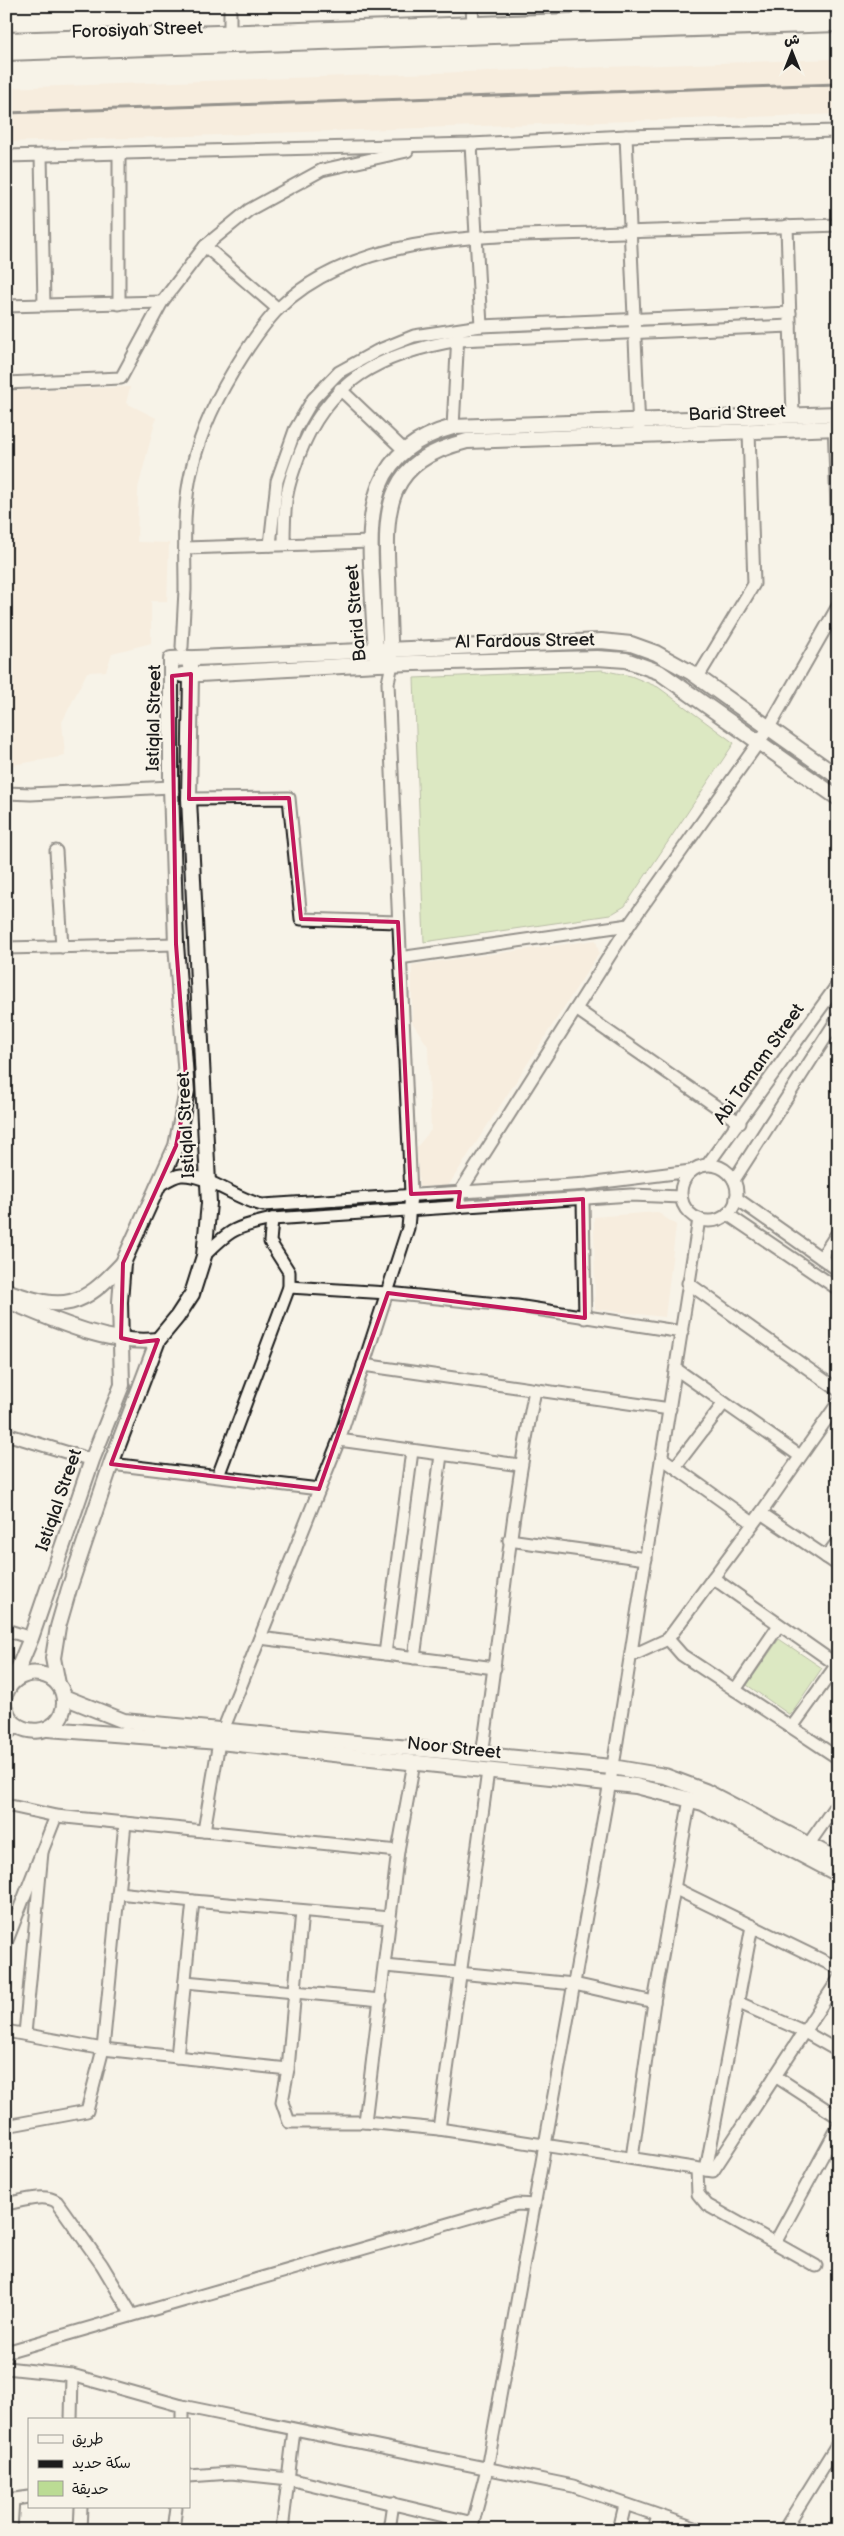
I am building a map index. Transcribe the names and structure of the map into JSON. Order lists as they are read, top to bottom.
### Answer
{
  "streets": {
    "main road": [
      "Forosiyah Street",
      "Barid Street",
      "Al Fardous Street",
      "Istiqlal Street",
      "Noor Street"
    ],
    "street": ["Abi Tamam Street"]
  },
  "crossings": [
    ["Barid Street", "Al Fardous Street"],
    ["Al Fardous Street", "Istiqlal Street"],
    ["Istiqlal Street", "Noor Street"]
  ],
  "legend": ["طريق", "سكة حديد", "حديقة"],
  "north": "top"
}
